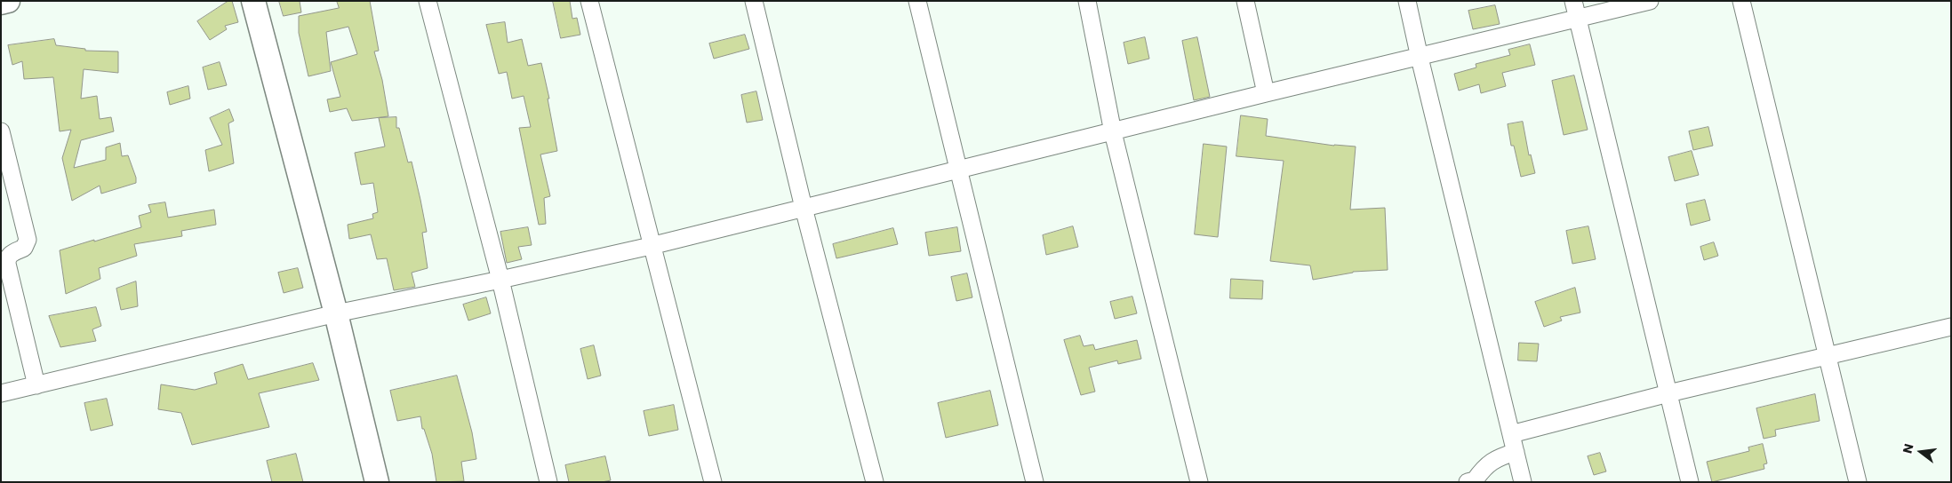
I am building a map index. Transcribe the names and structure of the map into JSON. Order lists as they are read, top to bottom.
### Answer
{
  "north": "left"
}
